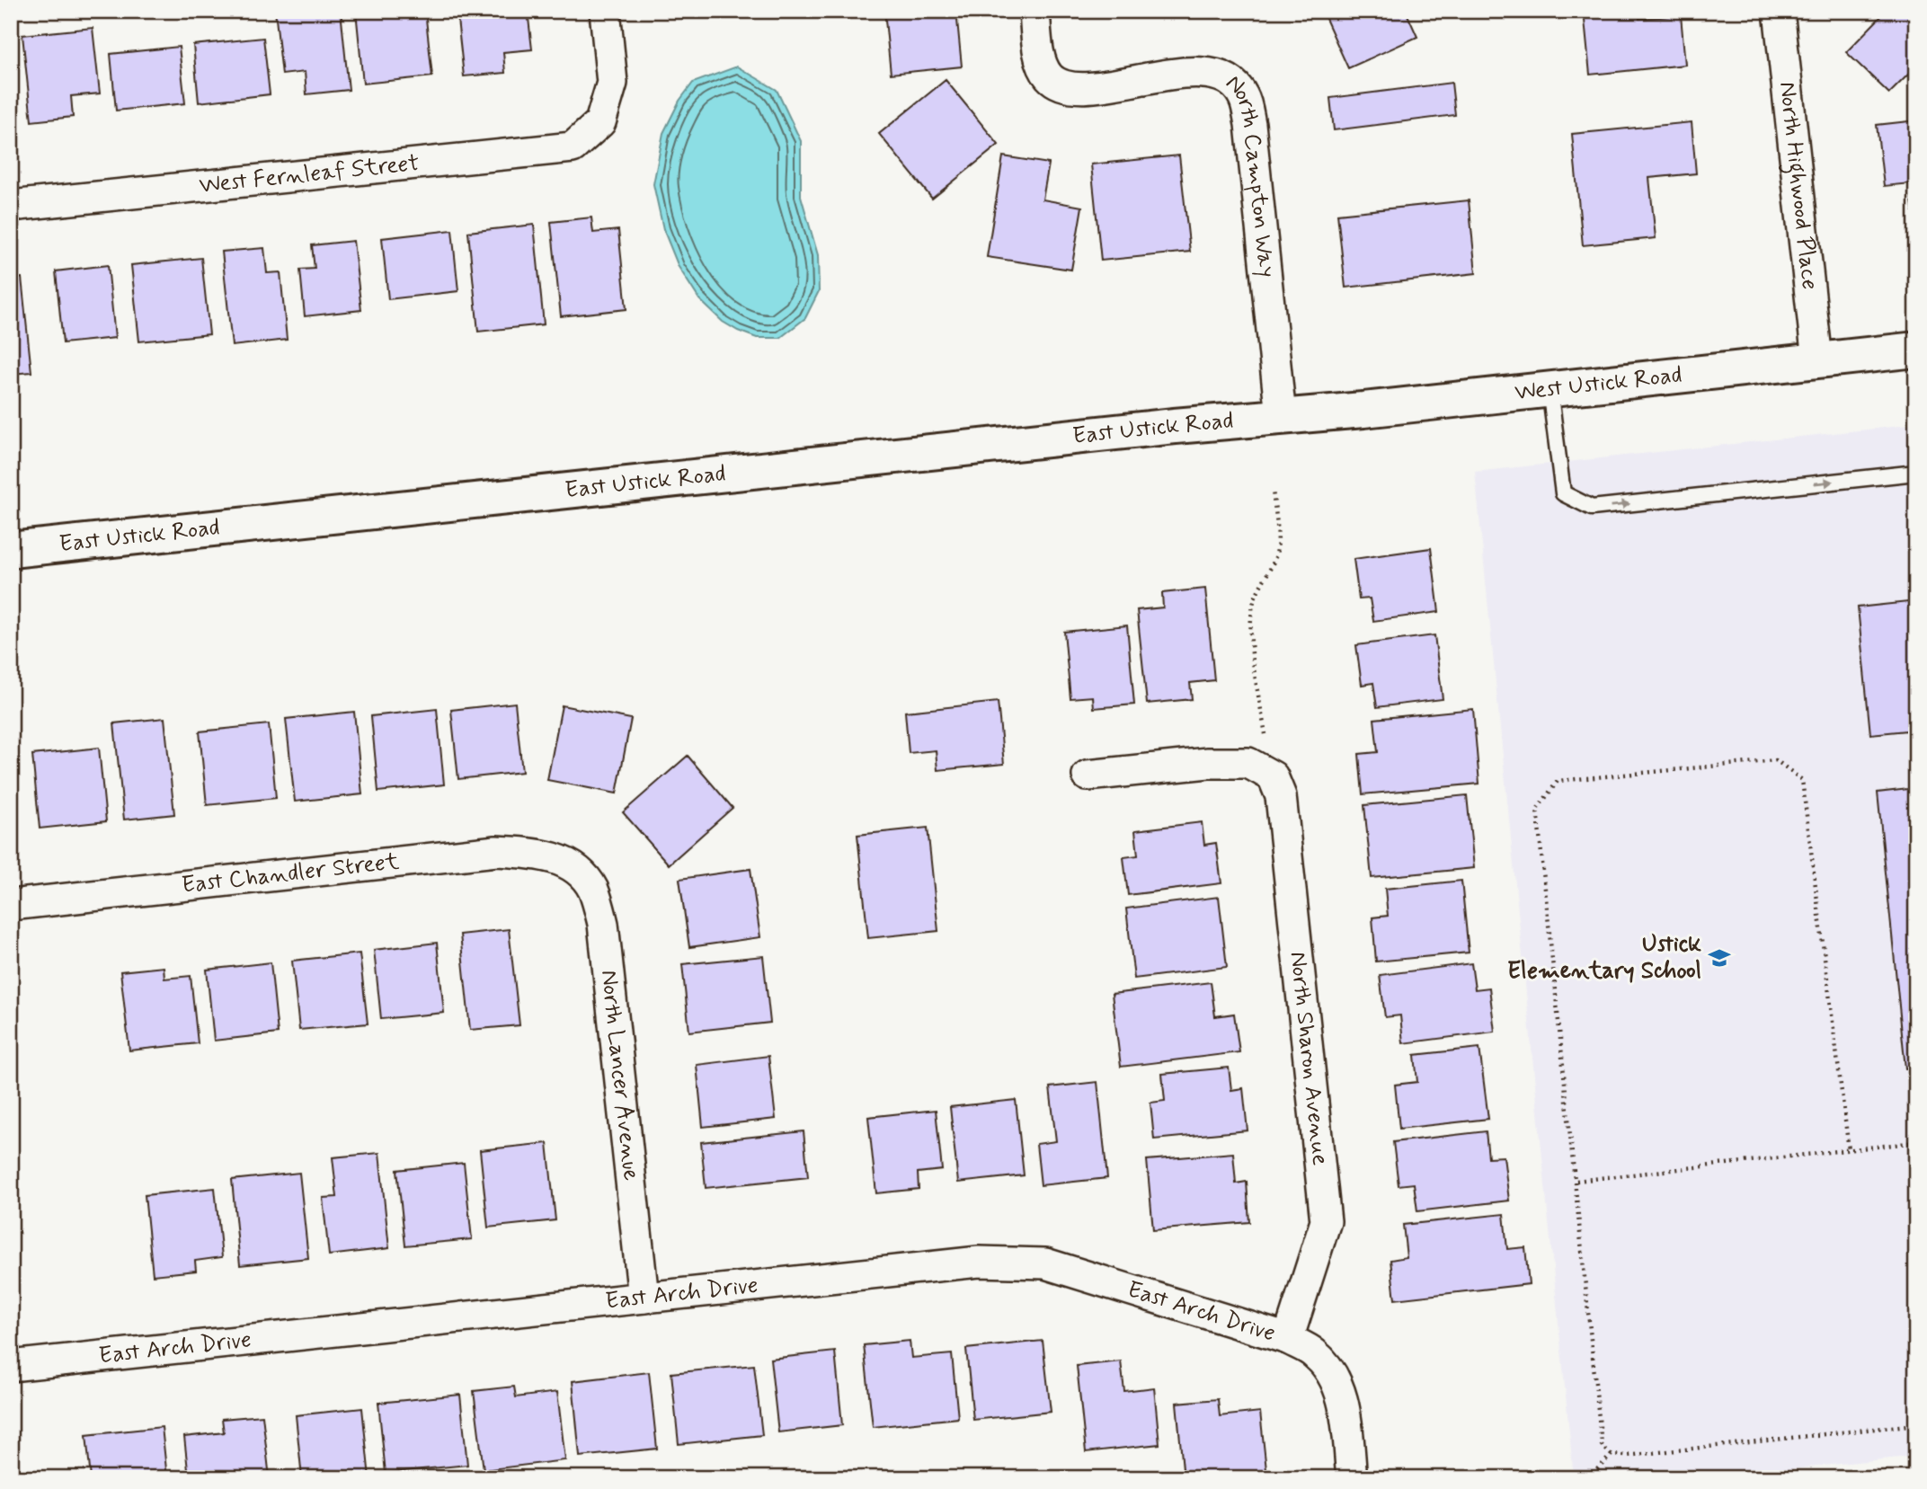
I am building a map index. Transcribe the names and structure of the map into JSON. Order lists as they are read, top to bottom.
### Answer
{
  "streets": {
    "main road": ["West Ustick Road", "East Ustick Road"],
    "street": [
      "West Fernleaf Street",
      "North Campton Way",
      "North Highwood Place",
      "East Chandler Street",
      "North Sharon Avenue",
      "North Lancer Avenue",
      "East Arch Drive"
    ]
  },
  "crossings": [
    ["North Campton Way", "West Ustick Road"],
    ["North Campton Way", "East Ustick Road"],
    ["North Highwood Place", "West Ustick Road"],
    ["West Ustick Road", "East Ustick Road"],
    ["East Chandler Street", "North Lancer Avenue"],
    ["North Sharon Avenue", "East Arch Drive"],
    ["North Lancer Avenue", "East Arch Drive"]
  ],
  "places": {
    "school or university": ["Ustick Elementary School"]
  }
}
